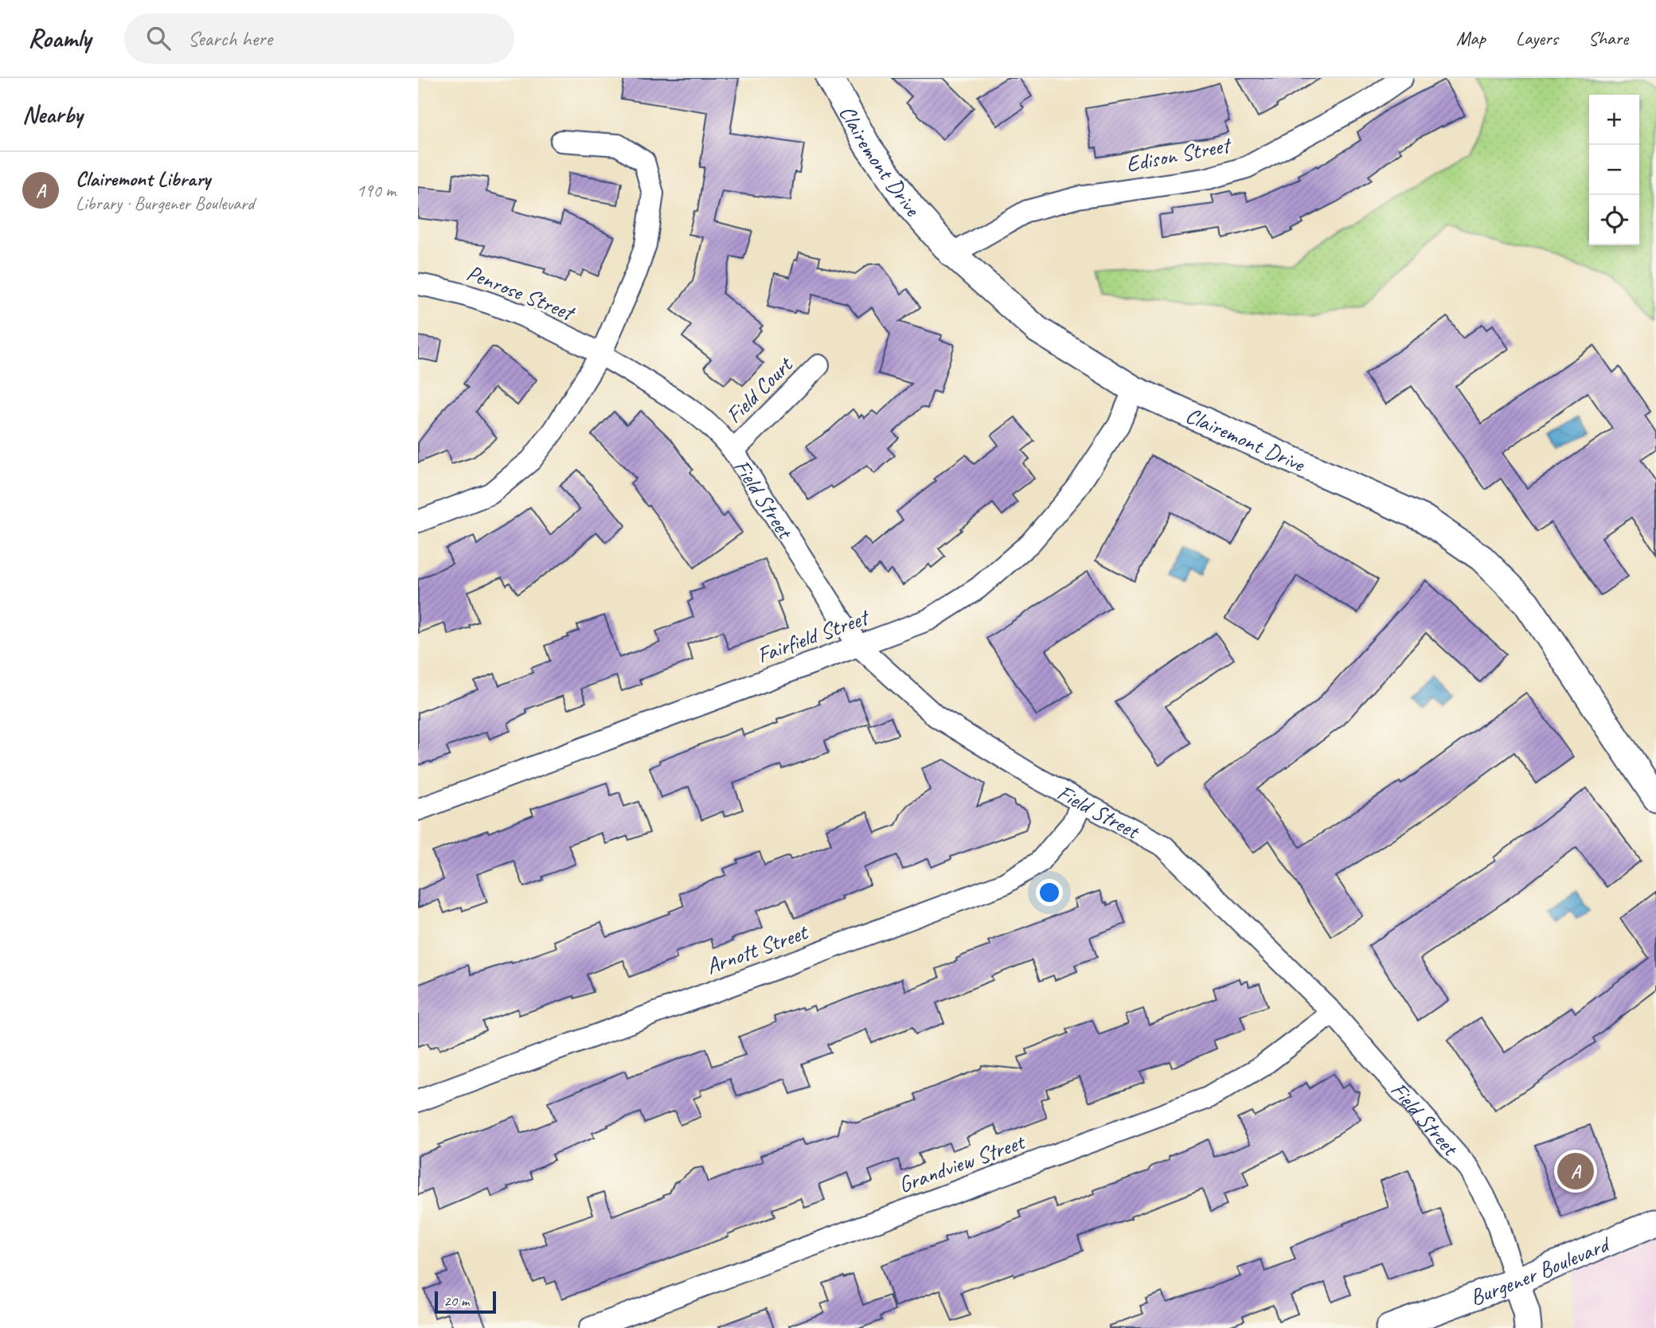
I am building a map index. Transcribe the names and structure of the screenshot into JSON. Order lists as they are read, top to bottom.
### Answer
{
  "streets": {
    "main road": ["Clairemont Drive", "Field Street", "Burgener Boulevard"],
    "street": [
      "Edison Street",
      "Penrose Street",
      "Field Court",
      "Fairfield Street",
      "Arnott Street",
      "Grandview Street"
    ]
  },
  "crossings": [
    ["Edison Street", "Clairemont Drive"],
    ["Clairemont Drive", "Fairfield Street"],
    ["Penrose Street", "Field Street"],
    ["Field Court", "Field Street"],
    ["Field Street", "Fairfield Street"],
    ["Field Street", "Arnott Street"],
    ["Field Street", "Grandview Street"],
    ["Field Street", "Burgener Boulevard"]
  ],
  "scale_bar": "20 m",
  "page": {
    "header": "Roamly",
    "search": "Search here",
    "nav": ["Map", "Layers", "Share"],
    "heading": "Nearby",
    "map_buttons": ["+", "−"],
    "list": [
      {
        "mark": "A",
        "name": "Clairemont Library",
        "note": "Library · Burgener Boulevard",
        "value": "190 m"
      }
    ],
    "pins": "A",
    "scale": "20 m"
  }
}
